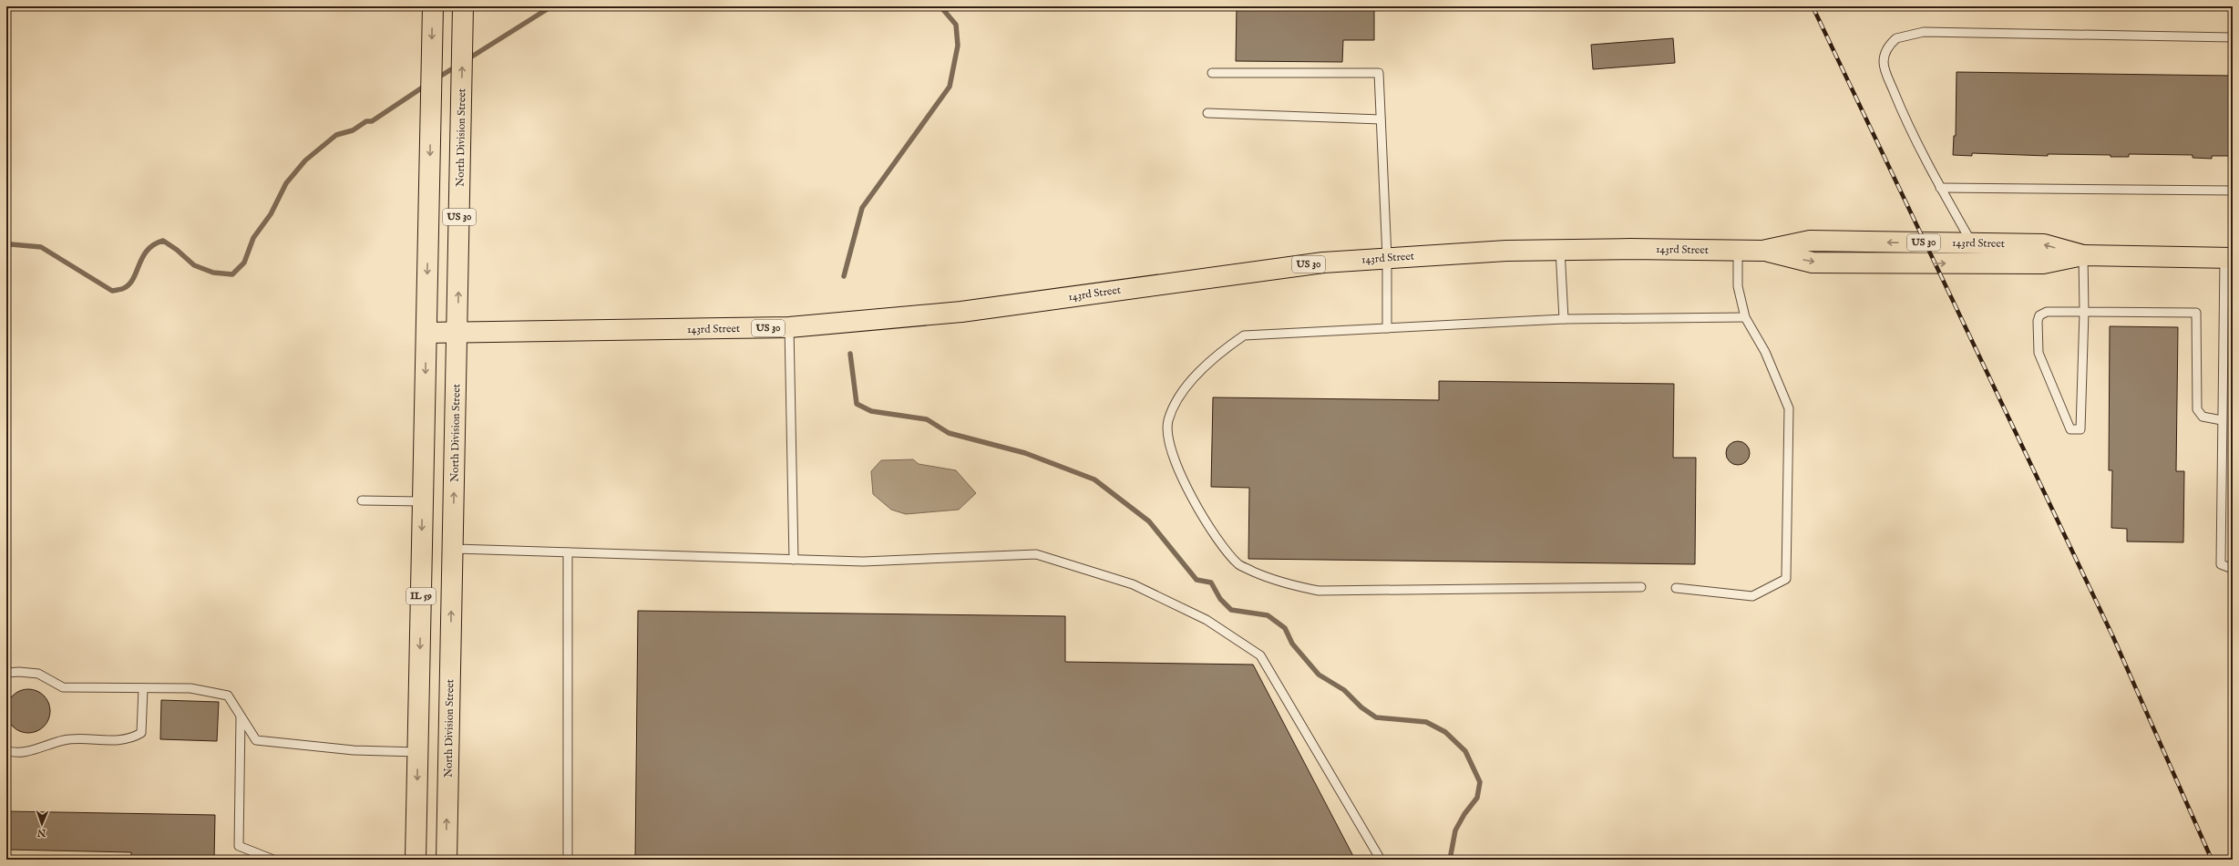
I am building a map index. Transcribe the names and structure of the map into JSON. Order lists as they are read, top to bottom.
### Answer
{
  "streets": {
    "main road": [
      "North Division Street",
      "US 30",
      "143rd Street",
      "IL 59"
    ]
  },
  "crossings": [
    ["North Division Street", "143rd Street"],
    ["US 30", "143rd Street"],
    ["US 30", "IL 59"],
    ["143rd Street", "IL 59"]
  ],
  "north": "bottom"
}
